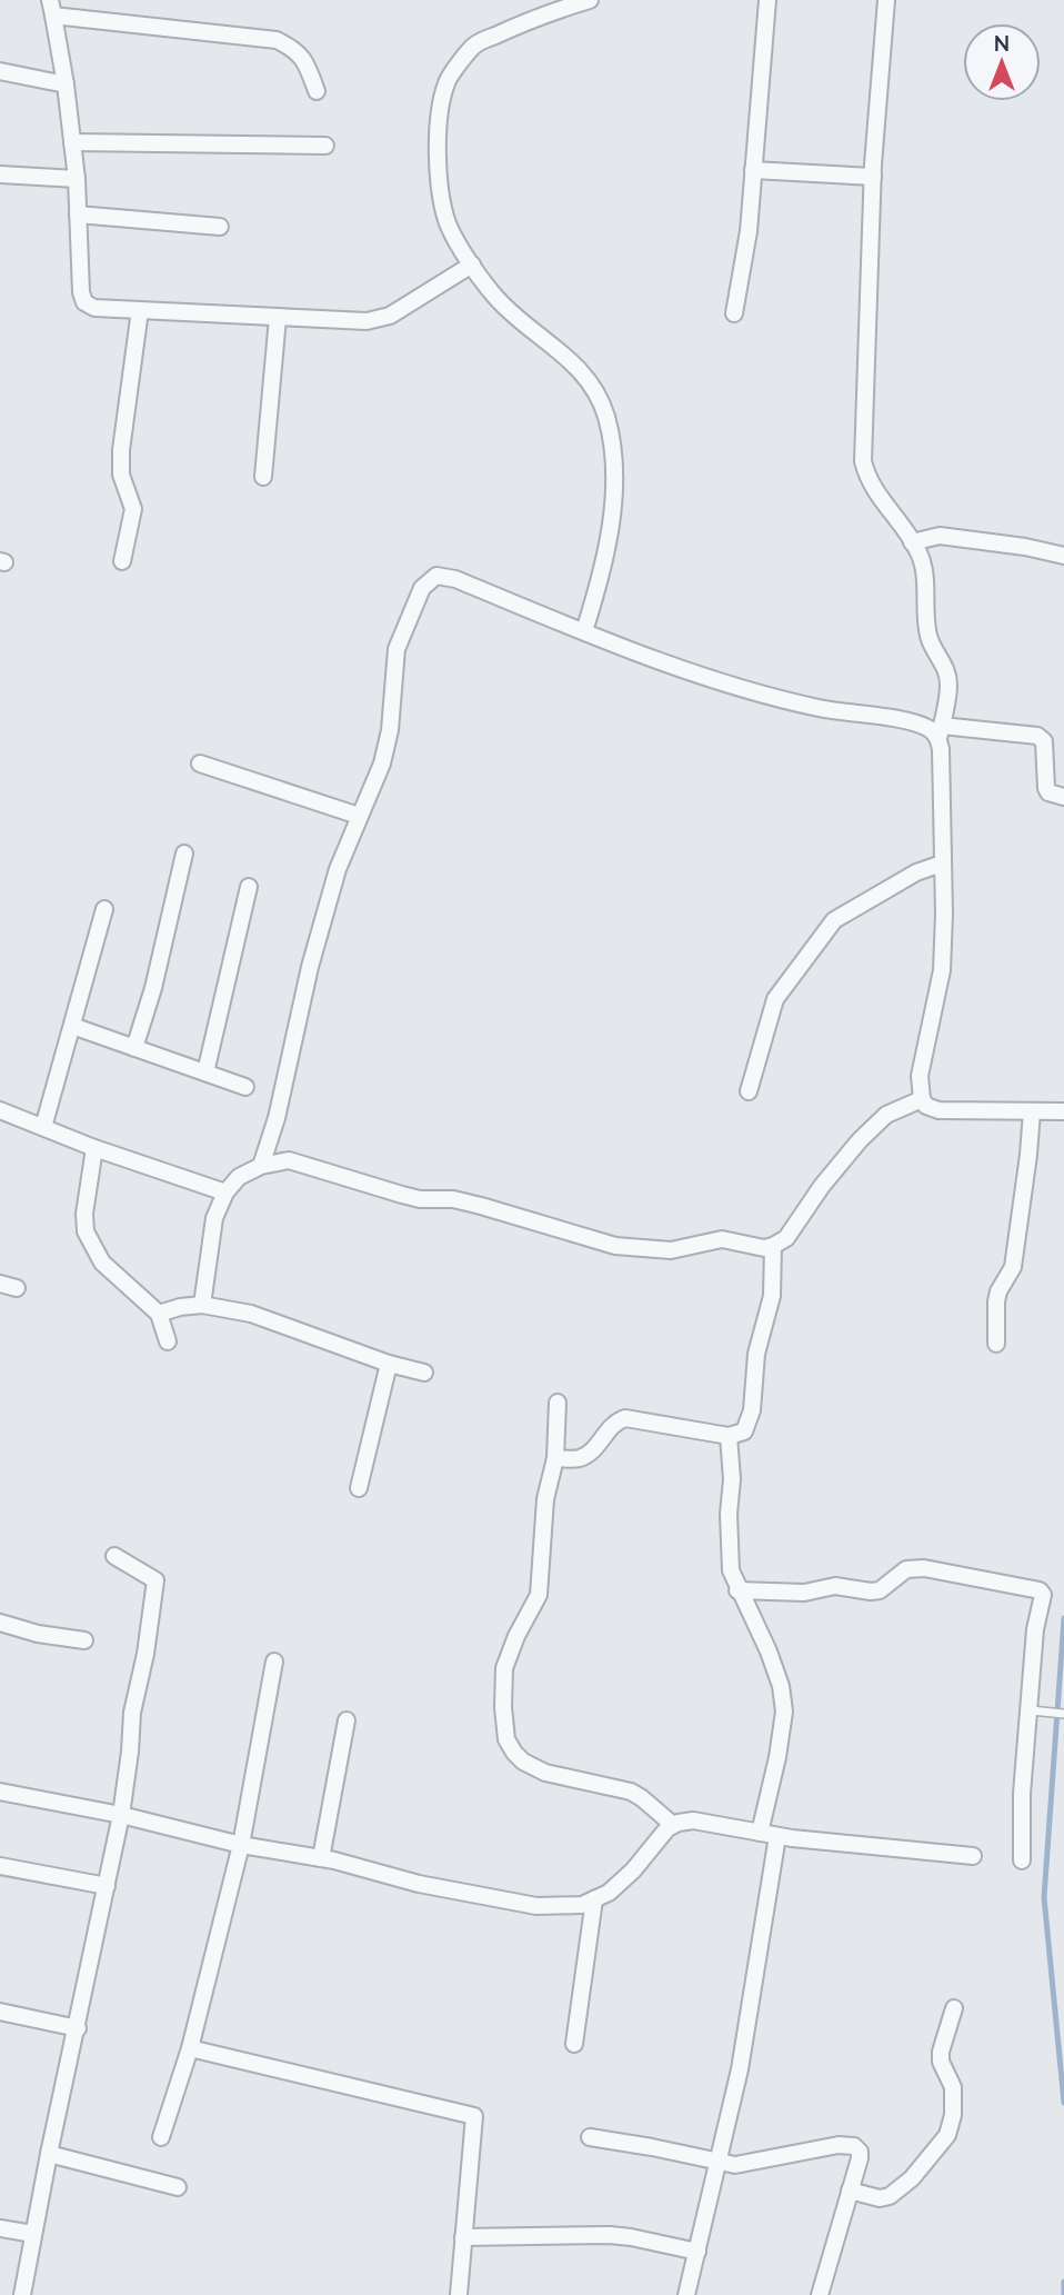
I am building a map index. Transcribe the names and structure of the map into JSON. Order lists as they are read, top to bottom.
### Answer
{
  "north": "top"
}
